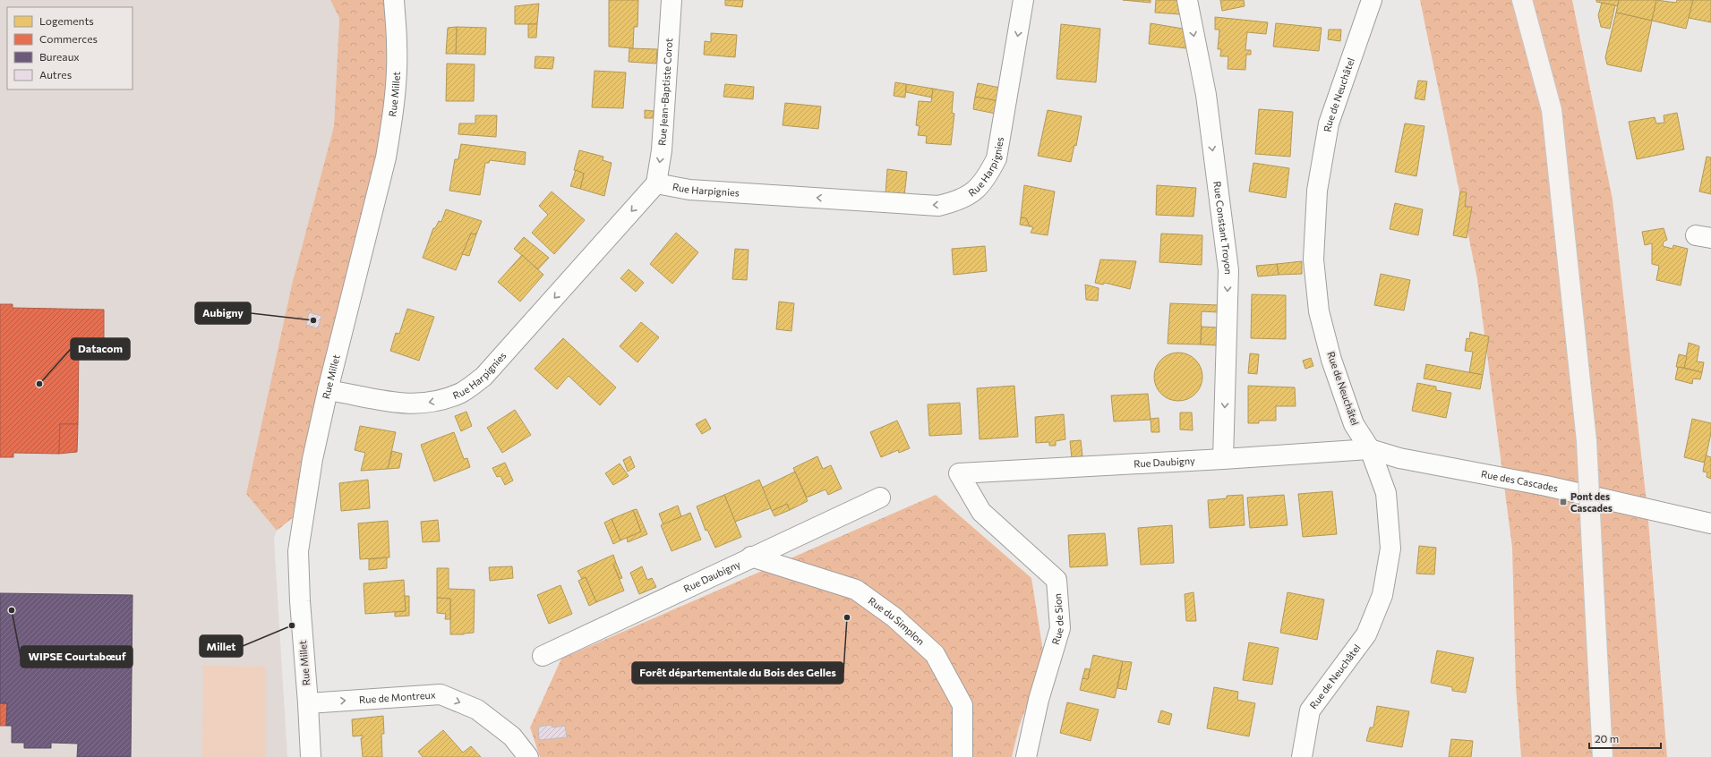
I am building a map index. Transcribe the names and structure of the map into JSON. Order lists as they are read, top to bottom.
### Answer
{
  "streets": {
    "street": [
      "Rue Jean-Baptiste Corot",
      "Rue Millet",
      "Rue de Neuchâtel",
      "Rue Harpignies",
      "Rue Constant Troyon",
      "Rue Daubigny",
      "Rue des Cascades",
      "Rue de Sion",
      "Rue du Simplon",
      "Rue de Montreux"
    ]
  },
  "crossings": [
    ["Rue Jean-Baptiste Corot", "Rue Harpignies"],
    ["Rue Millet", "Rue Harpignies"],
    ["Rue Millet", "Rue de Montreux"],
    ["Rue de Neuchâtel", "Rue Daubigny"],
    ["Rue de Neuchâtel", "Rue des Cascades"],
    ["Rue Constant Troyon", "Rue Daubigny"],
    ["Rue Daubigny", "Rue des Cascades"],
    ["Rue Daubigny", "Rue de Sion"],
    ["Rue Daubigny", "Rue du Simplon"]
  ],
  "one_way": [
    "Rue Jean-Baptiste Corot",
    "Rue Harpignies",
    "Rue Constant Troyon",
    "Rue de Montreux"
  ],
  "places": {
    "other": [
      "Aubigny",
      "Datacom",
      "WIPSE Courtabœuf",
      "Forêt départementale du Bois des Gelles",
      "Millet"
    ],
    "transit": ["Pont des Cascades"]
  },
  "legend": [
    "Logements",
    "Commerces",
    "Bureaux",
    "Autres"
  ],
  "scale_bar": "20 m"
}
